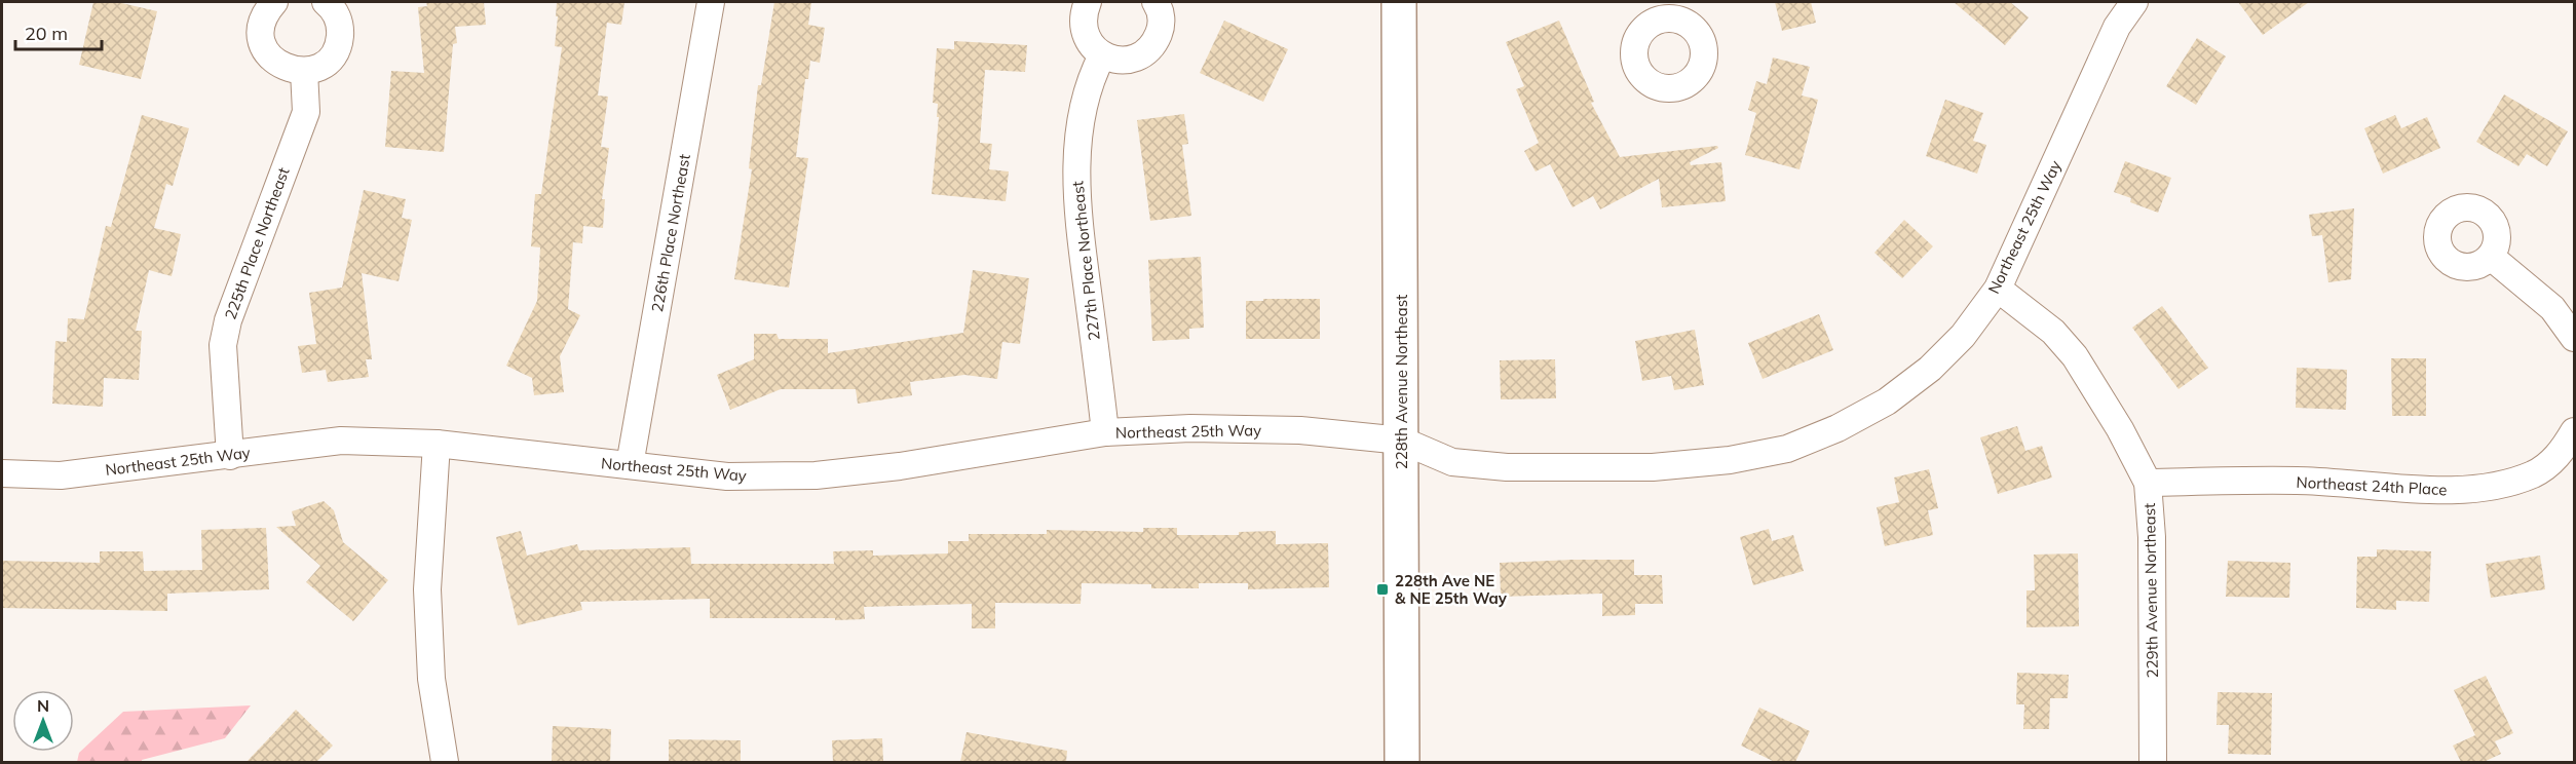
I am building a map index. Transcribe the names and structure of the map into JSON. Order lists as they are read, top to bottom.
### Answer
{
  "streets": {
    "main road": ["228th Avenue Northeast"],
    "street": [
      "Northeast 25th Way",
      "226th Place Northeast",
      "225th Place Northeast",
      "227th Place Northeast",
      "Northeast 24th Place",
      "229th Avenue Northeast"
    ]
  },
  "crossings": [
    ["Northeast 25th Way", "226th Place Northeast"],
    ["Northeast 25th Way", "225th Place Northeast"],
    ["Northeast 25th Way", "227th Place Northeast"],
    ["Northeast 25th Way", "228th Avenue Northeast"],
    ["Northeast 25th Way", "229th Avenue Northeast"],
    ["Northeast 24th Place", "229th Avenue Northeast"]
  ],
  "places": {
    "transit": ["228th Ave NE & NE 25th Way"]
  },
  "scale_bar": "20 m",
  "north": "top"
}
